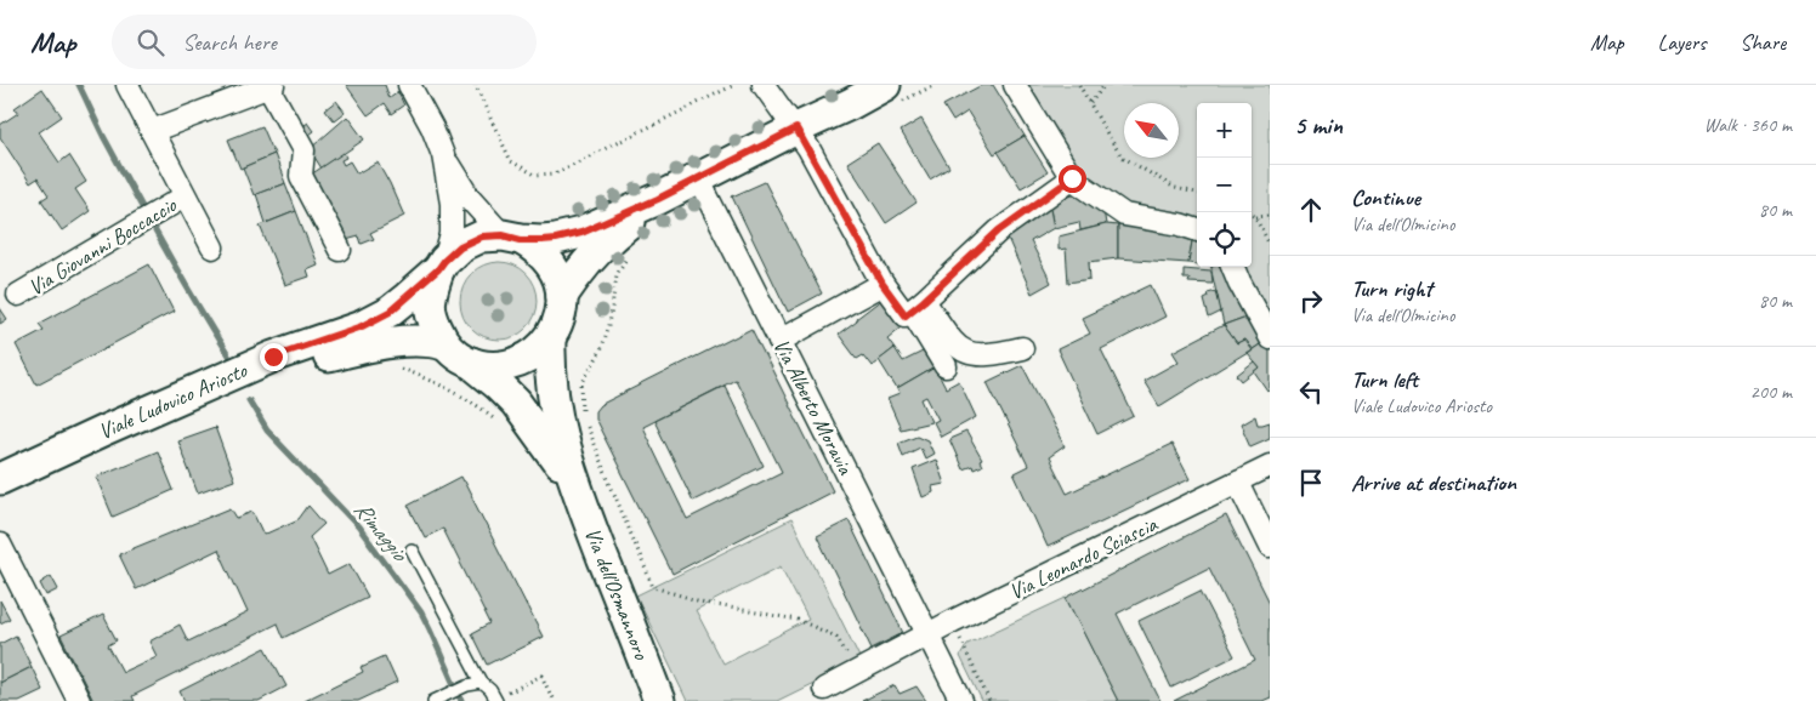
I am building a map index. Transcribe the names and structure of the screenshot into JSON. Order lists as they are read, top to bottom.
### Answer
{
  "streets": {
    "street": [
      "Via Giovanni Boccaccio",
      "Viale Ludovico Ariosto",
      "Via Alberto Moravia",
      "Via Leonardo Sciascia",
      "Via dell'Osmannoro"
    ]
  },
  "crossings": [
    ["Viale Ludovico Ariosto", "Via Alberto Moravia"],
    ["Viale Ludovico Ariosto", "Via dell'Osmannoro"],
    ["Via Alberto Moravia", "Via Leonardo Sciascia"]
  ],
  "water": ["Rimaggio"],
  "north": "top left",
  "page": {
    "header": "Map",
    "search": "Search here",
    "nav": ["Map", "Layers", "Share"],
    "heading": ["5 min", "Walk · 360 m"],
    "map_buttons": ["+", "−"],
    "list": [
      ["Continue", "Via dell'Olmicino", "80 m"],
      ["Turn right", "Via dell'Olmicino", "80 m"],
      ["Turn left", "Viale Ludovico Ariosto", "200 m"],
      "Arrive at destination"
    ]
  }
}
